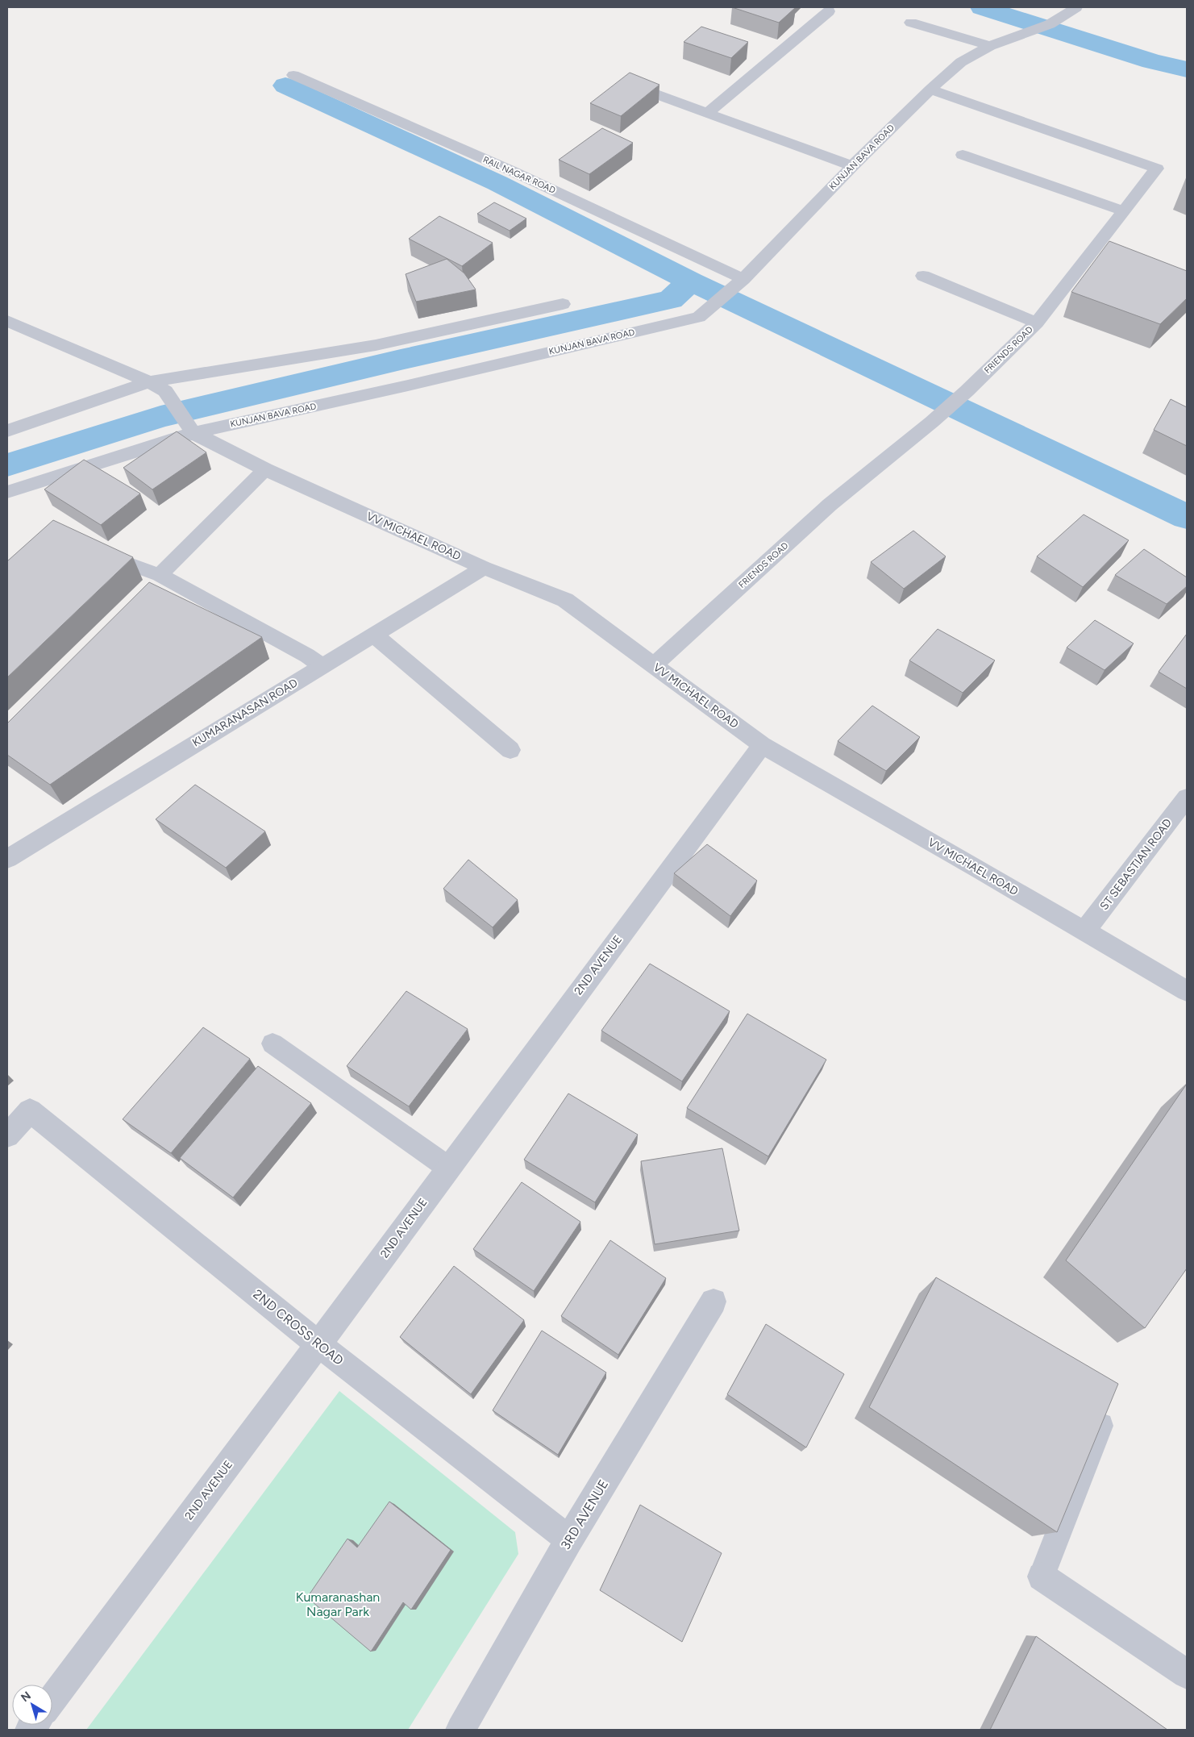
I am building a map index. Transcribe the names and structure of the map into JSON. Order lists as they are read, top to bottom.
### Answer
{
  "streets": {
    "street": [
      "KUNJAN BAVA ROAD",
      "RAIL NAGAR ROAD",
      "FRIENDS ROAD",
      "VV MICHAEL ROAD",
      "KUMARANASAN ROAD",
      "ST SEBASTIAN ROAD",
      "2ND AVENUE",
      "2ND CROSS ROAD",
      "3RD AVENUE"
    ]
  },
  "crossings": [
    ["KUNJAN BAVA ROAD", "RAIL NAGAR ROAD"],
    ["KUNJAN BAVA ROAD", "FRIENDS ROAD"],
    ["KUNJAN BAVA ROAD", "VV MICHAEL ROAD"],
    ["FRIENDS ROAD", "VV MICHAEL ROAD"],
    ["VV MICHAEL ROAD", "KUMARANASAN ROAD"],
    ["VV MICHAEL ROAD", "ST SEBASTIAN ROAD"],
    ["VV MICHAEL ROAD", "2ND AVENUE"],
    ["2ND AVENUE", "2ND CROSS ROAD"],
    ["2ND CROSS ROAD", "3RD AVENUE"]
  ],
  "parks": ["Kumaranashan Nagar Park"],
  "north": "top left"
}
